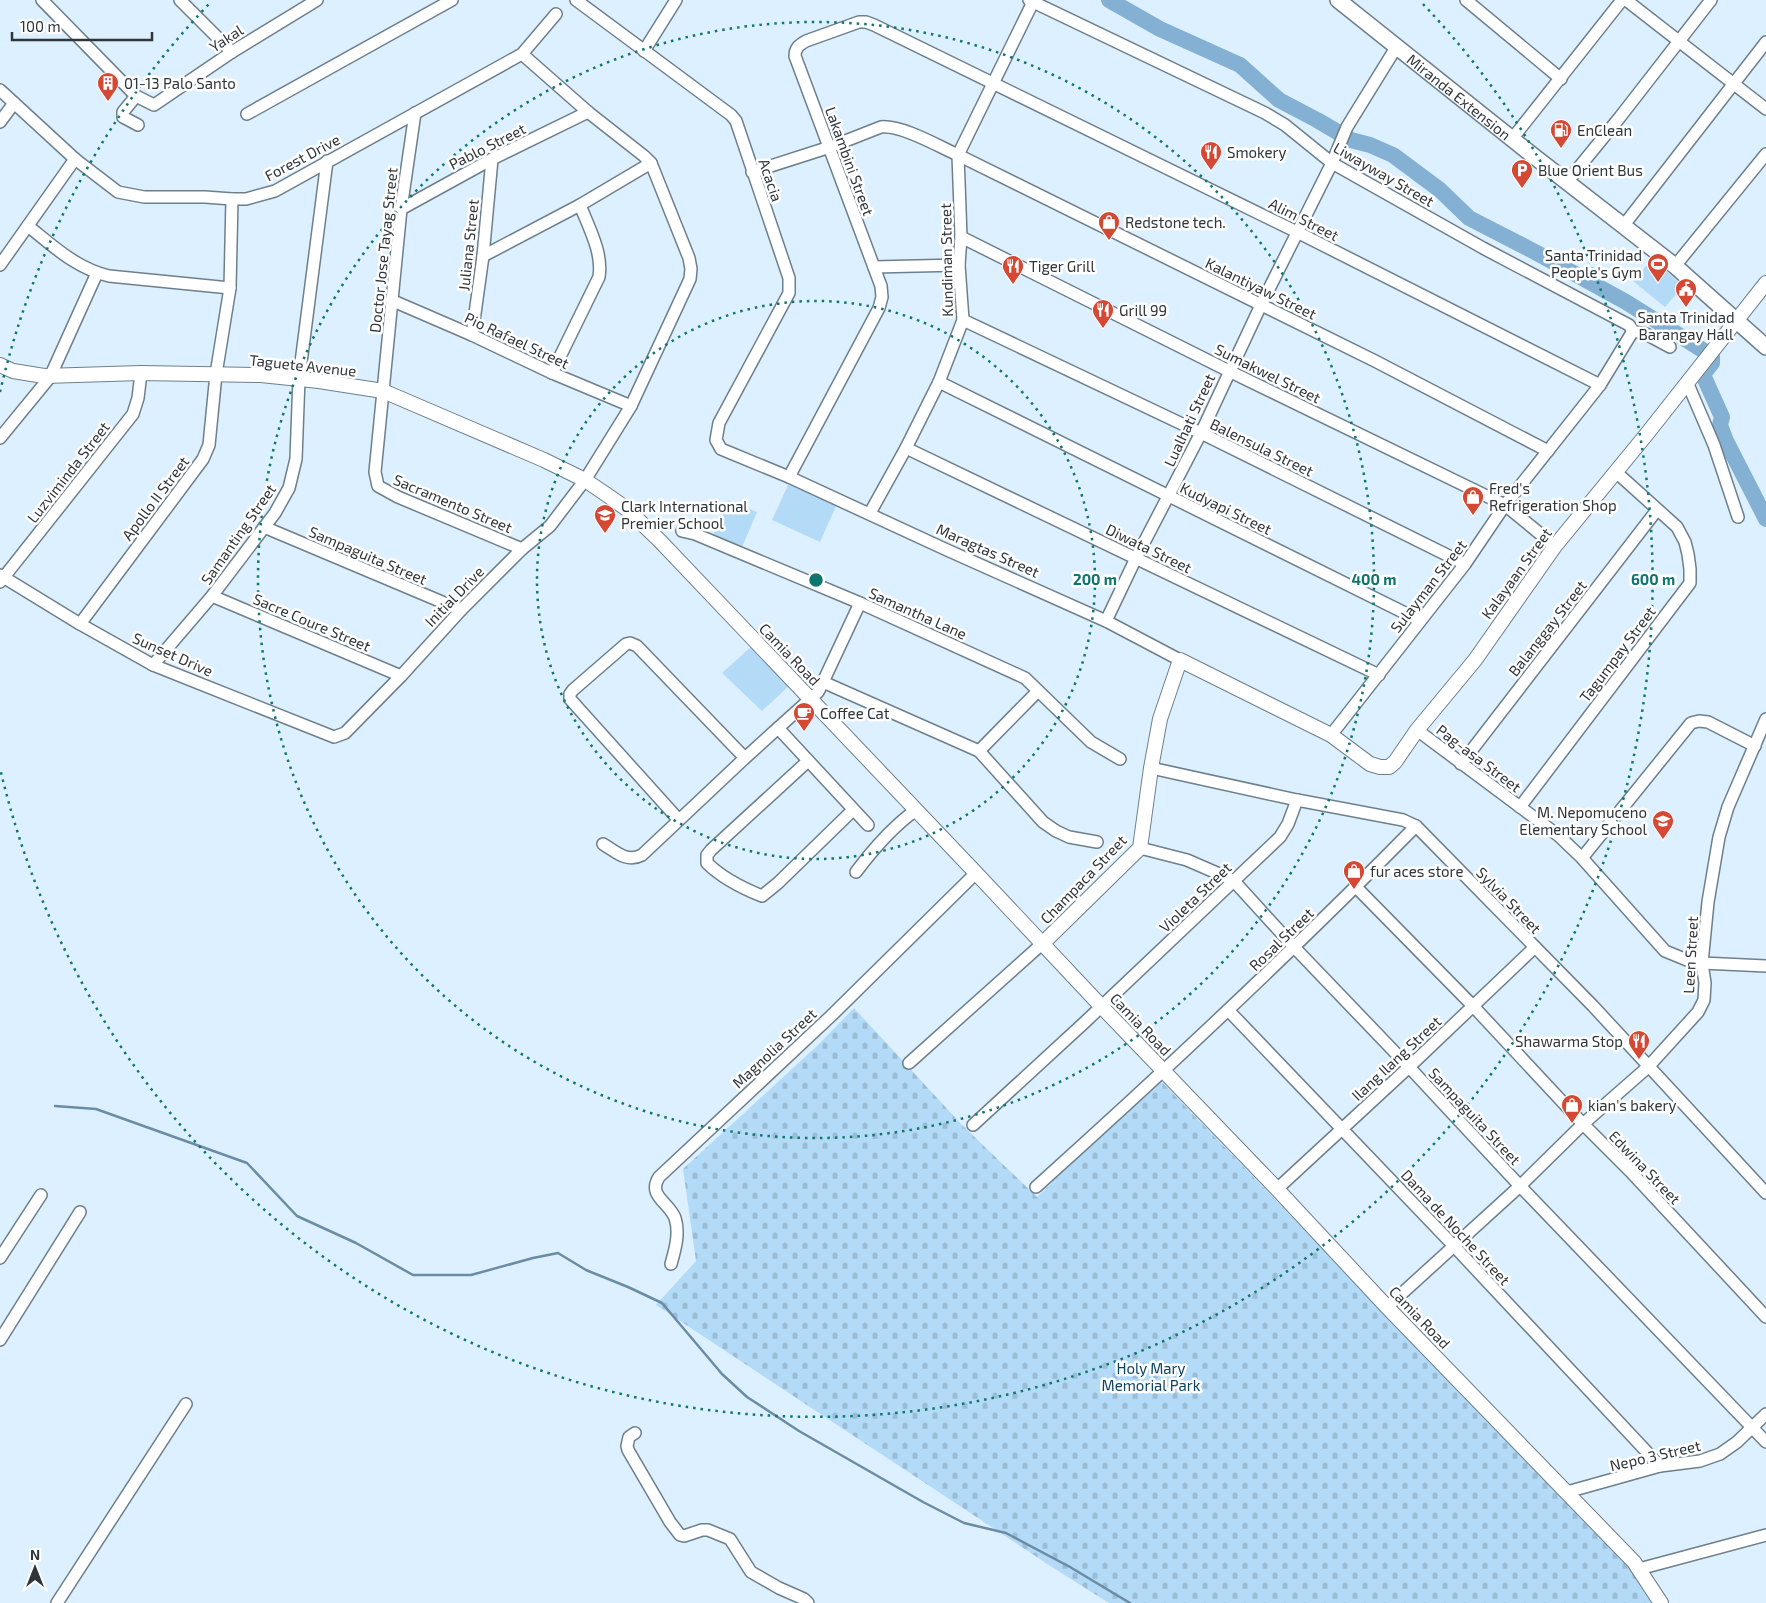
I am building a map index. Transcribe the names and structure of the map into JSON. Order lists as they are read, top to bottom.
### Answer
{
  "streets": {
    "main road": ["Miranda Extension"],
    "street": [
      "Yakal",
      "Pablo Street",
      "Forest Drive",
      "Lakambini Street",
      "Liwayway Street",
      "Acacia",
      "Alim Street",
      "Juliana Street",
      "Doctor Jose Tayag Street",
      "Kundiman Street",
      "Kalantiyaw Street",
      "Pio Rafael Street",
      "Taguete Avenue",
      "Sumakwel Street",
      "Lualhati Street",
      "Balensula Street",
      "Luzviminda Street",
      "Apollo II Street",
      "Sacramento Street",
      "Kudyapi Street",
      "Samanting Street",
      "Diwata Street",
      "Maragtas Street",
      "Sampaguita Street",
      "Kalayaan Street",
      "Sulayman Street",
      "Initial Drive",
      "Samantha Lane",
      "Sacre Coure Street",
      "Balanggay Street",
      "Sunset Drive",
      "Camia Road",
      "Tagumpay Street",
      "Pag-asa Street",
      "Champaca Street",
      "Violeta Street",
      "Sylvia Street",
      "Rosal Street",
      "Leen Street",
      "Magnolia Street",
      "Ilang Ilang Street",
      "Edwina Street",
      "Dama de Noche Street",
      "Nepo 3 Street"
    ]
  },
  "crossings": [
    ["Miranda Extension", "Lualhati Street"],
    ["Miranda Extension", "Kalayaan Street"],
    ["Pablo Street", "Juliana Street"],
    ["Pablo Street", "Doctor Jose Tayag Street"],
    ["Forest Drive", "Doctor Jose Tayag Street"],
    ["Forest Drive", "Apollo II Street"],
    ["Forest Drive", "Samanting Street"],
    ["Lakambini Street", "Alim Street"],
    ["Lakambini Street", "Kundiman Street"],
    ["Lakambini Street", "Kalantiyaw Street"],
    ["Lakambini Street", "Maragtas Street"],
    ["Liwayway Street", "Kundiman Street"],
    ["Liwayway Street", "Lualhati Street"],
    ["Liwayway Street", "Sulayman Street"],
    ["Acacia", "Kalantiyaw Street"],
    ["Acacia", "Maragtas Street"],
    ["Alim Street", "Kundiman Street"],
    ["Alim Street", "Lualhati Street"],
    ["Alim Street", "Sulayman Street"],
    ["Juliana Street", "Pio Rafael Street"],
    ["Doctor Jose Tayag Street", "Pio Rafael Street"],
    ["Doctor Jose Tayag Street", "Taguete Avenue"],
    ["Doctor Jose Tayag Street", "Sacramento Street"],
    ["Kundiman Street", "Kalantiyaw Street"],
    ["Kundiman Street", "Sumakwel Street"],
    ["Kundiman Street", "Balensula Street"],
    ["Kundiman Street", "Kudyapi Street"],
    ["Kundiman Street", "Diwata Street"],
    ["Kundiman Street", "Maragtas Street"],
    ["Kalantiyaw Street", "Lualhati Street"],
    ["Kalantiyaw Street", "Sulayman Street"],
    ["Pio Rafael Street", "Initial Drive"],
    ["Taguete Avenue", "Luzviminda Street"],
    ["Taguete Avenue", "Apollo II Street"],
    ["Taguete Avenue", "Sacramento Street"],
    ["Taguete Avenue", "Samanting Street"],
    ["Taguete Avenue", "Initial Drive"],
    ["Taguete Avenue", "Camia Road"],
    ["Sumakwel Street", "Lualhati Street"],
    ["Sumakwel Street", "Kalayaan Street"],
    ["Sumakwel Street", "Sulayman Street"],
    ["Lualhati Street", "Balensula Street"],
    ["Lualhati Street", "Kudyapi Street"],
    ["Lualhati Street", "Diwata Street"],
    ["Lualhati Street", "Maragtas Street"],
    ["Balensula Street", "Sulayman Street"],
    ["Luzviminda Street", "Sunset Drive"],
    ["Apollo II Street", "Sunset Drive"],
    ["Sacramento Street", "Initial Drive"],
    ["Kudyapi Street", "Sulayman Street"],
    ["Samanting Street", "Sampaguita Street"],
    ["Samanting Street", "Sacre Coure Street"],
    ["Samanting Street", "Sunset Drive"],
    ["Diwata Street", "Sulayman Street"],
    ["Maragtas Street", "Kalayaan Street"],
    ["Maragtas Street", "Sulayman Street"],
    ["Maragtas Street", "Champaca Street"],
    ["Sampaguita Street", "Initial Drive"],
    ["Sampaguita Street", "Champaca Street"],
    ["Sampaguita Street", "Violeta Street"],
    ["Sampaguita Street", "Rosal Street"],
    ["Sampaguita Street", "Leen Street"],
    ["Sampaguita Street", "Ilang Ilang Street"],
    ["Sampaguita Street", "Nepo 3 Street"],
    ["Kalayaan Street", "Tagumpay Street"],
    ["Kalayaan Street", "Pag-asa Street"],
    ["Initial Drive", "Sacre Coure Street"],
    ["Initial Drive", "Sunset Drive"],
    ["Initial Drive", "Camia Road"],
    ["Balanggay Street", "Tagumpay Street"],
    ["Balanggay Street", "Pag-asa Street"],
    ["Camia Road", "Champaca Street"],
    ["Camia Road", "Violeta Street"],
    ["Camia Road", "Rosal Street"],
    ["Camia Road", "Leen Street"],
    ["Camia Road", "Magnolia Street"],
    ["Camia Road", "Ilang Ilang Street"],
    ["Camia Road", "Nepo 3 Street"],
    ["Tagumpay Street", "Pag-asa Street"],
    ["Pag-asa Street", "Leen Street"],
    ["Champaca Street", "Sylvia Street"],
    ["Violeta Street", "Sylvia Street"],
    ["Sylvia Street", "Rosal Street"],
    ["Sylvia Street", "Leen Street"],
    ["Sylvia Street", "Ilang Ilang Street"],
    ["Rosal Street", "Edwina Street"],
    ["Rosal Street", "Dama de Noche Street"],
    ["Leen Street", "Edwina Street"],
    ["Leen Street", "Dama de Noche Street"],
    ["Ilang Ilang Street", "Edwina Street"],
    ["Ilang Ilang Street", "Dama de Noche Street"],
    ["Dama de Noche Street", "Nepo 3 Street"]
  ],
  "parks": ["Holy Mary Memorial Park"],
  "places": {
    "building": ["01-13 Palo Santo"],
    "fuel station": ["EnClean"],
    "restaurant": [
      "Smokery",
      "Tiger Grill",
      "Grill 99",
      "Shawarma Stop"
    ],
    "parking": ["Blue Orient Bus"],
    "shop": [
      "Redstone tech.",
      "Fred's Refrigeration Shop",
      "fur aces store",
      "kian's bakery"
    ],
    "sports": ["Santa Trinidad People's Gym"],
    "public building": ["Santa Trinidad Barangay Hall"],
    "school or university": ["Clark International Premier School", "M. Nepomuceno Elementary School"],
    "cafe": ["Coffee Cat"]
  },
  "scale_bar": "100 m",
  "north": "top",
  "rings": ["200 m", "400 m", "600 m"]
}
